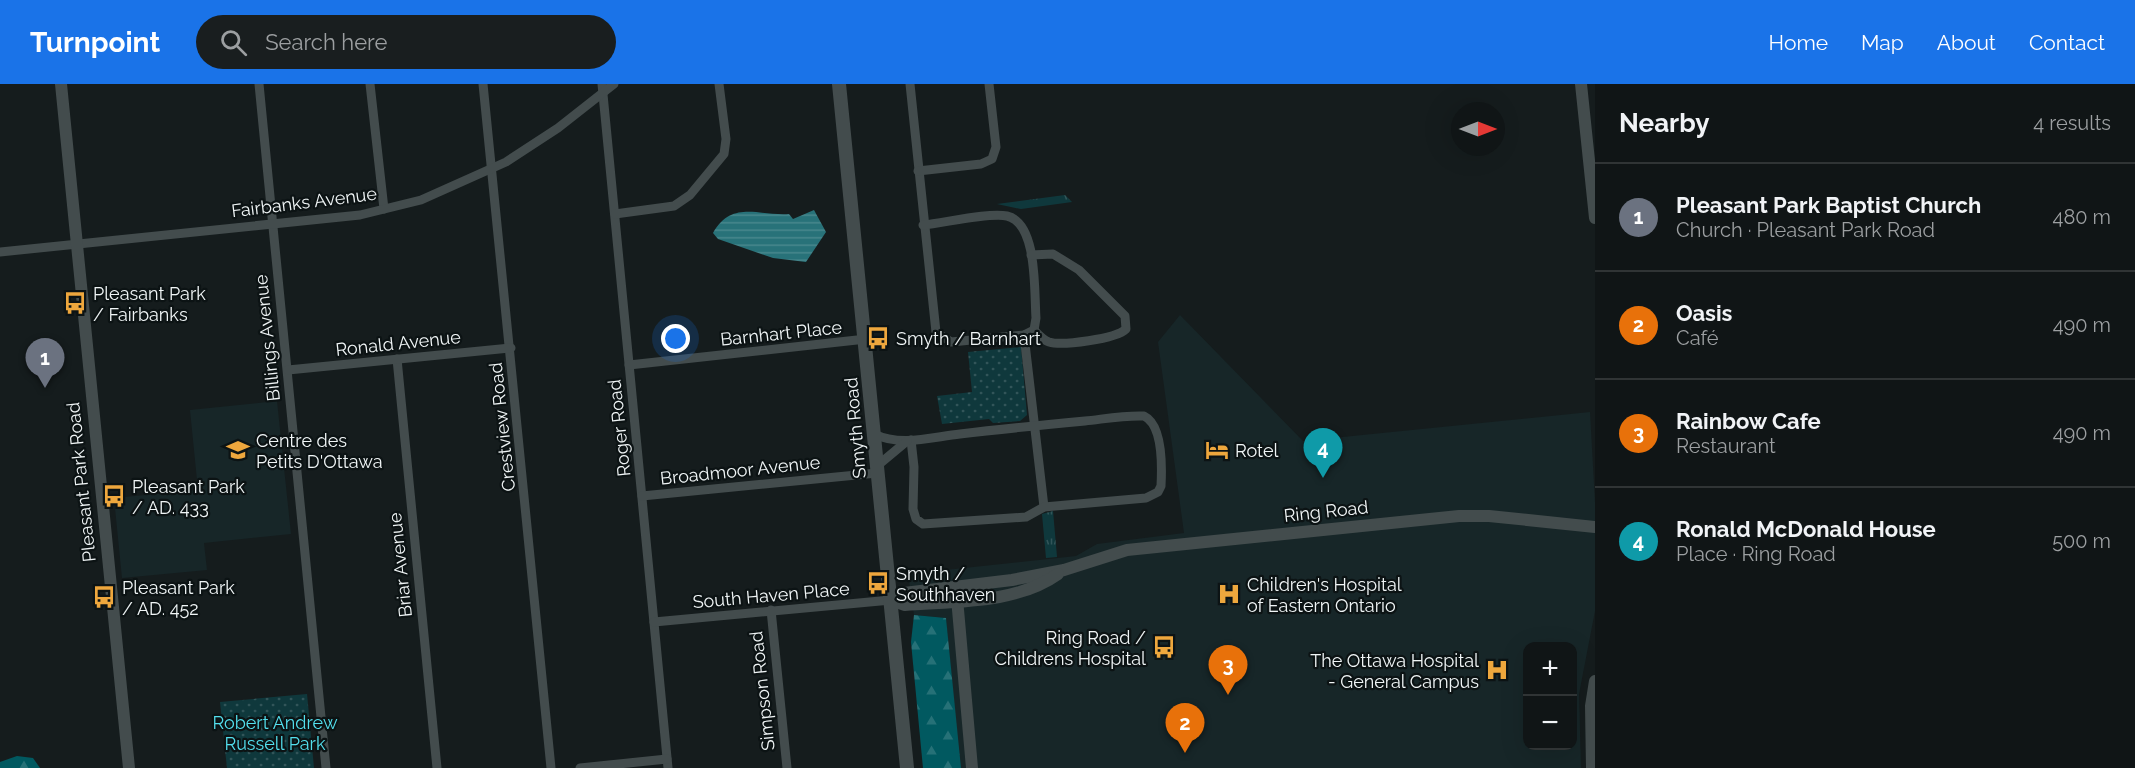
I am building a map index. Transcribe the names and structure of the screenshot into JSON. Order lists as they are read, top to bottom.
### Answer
{
  "streets": {
    "main road": ["Smyth Road"],
    "street": [
      "Fairbanks Avenue",
      "Barnhart Place",
      "Billings Avenue",
      "Ronald Avenue",
      "Crestview Road",
      "Roger Road",
      "Broadmoor Avenue",
      "Pleasant Park Road",
      "Ring Road",
      "Briar Avenue",
      "South Haven Place",
      "Simpson Road"
    ]
  },
  "crossings": [
    ["Fairbanks Avenue", "Billings Avenue"],
    ["Fairbanks Avenue", "Crestview Road"],
    ["Fairbanks Avenue", "Roger Road"],
    ["Fairbanks Avenue", "Pleasant Park Road"],
    ["Barnhart Place", "Roger Road"],
    ["Barnhart Place", "Smyth Road"],
    ["Billings Avenue", "Ronald Avenue"],
    ["Ronald Avenue", "Crestview Road"],
    ["Ronald Avenue", "Briar Avenue"],
    ["Roger Road", "Broadmoor Avenue"],
    ["Roger Road", "South Haven Place"],
    ["Smyth Road", "Broadmoor Avenue"],
    ["Smyth Road", "Ring Road"],
    ["Smyth Road", "South Haven Place"],
    ["Ring Road", "South Haven Place"],
    ["South Haven Place", "Simpson Road"]
  ],
  "parks": ["Robert Andrew Russell Park"],
  "places": {
    "bus stop": [
      "Pleasant Park / Fairbanks",
      "Smyth / Barnhart",
      "Pleasant Park / AD. 433",
      "Smyth / Southhaven",
      "Pleasant Park / AD. 452",
      "Ring Road / Childrens Hospital"
    ],
    "school or university": ["Centre des Petits D'Ottawa"],
    "hotel": ["Rotel"],
    "hospital": ["Children's Hospital of Eastern Ontario", "The Ottawa Hospital - General Campus"]
  },
  "north": "right",
  "page": {
    "header": "Turnpoint",
    "search": "Search here",
    "nav": [
      "Home",
      "Map",
      "About",
      "Contact"
    ],
    "heading": ["Nearby", "4 results"],
    "list": [
      {
        "mark": "1",
        "name": "Pleasant Park Baptist Church",
        "note": "Church · Pleasant Park Road",
        "value": "480 m"
      },
      {
        "mark": "2",
        "name": "Oasis",
        "note": "Café",
        "value": "490 m"
      },
      {
        "mark": "3",
        "name": "Rainbow Cafe",
        "note": "Restaurant",
        "value": "490 m"
      },
      {
        "mark": "4",
        "name": "Ronald McDonald House",
        "note": "Place · Ring Road",
        "value": "500 m"
      }
    ],
    "pins": [
      "1",
      "4",
      "3",
      "2"
    ],
    "map_buttons": ["+", "−"]
  }
}
